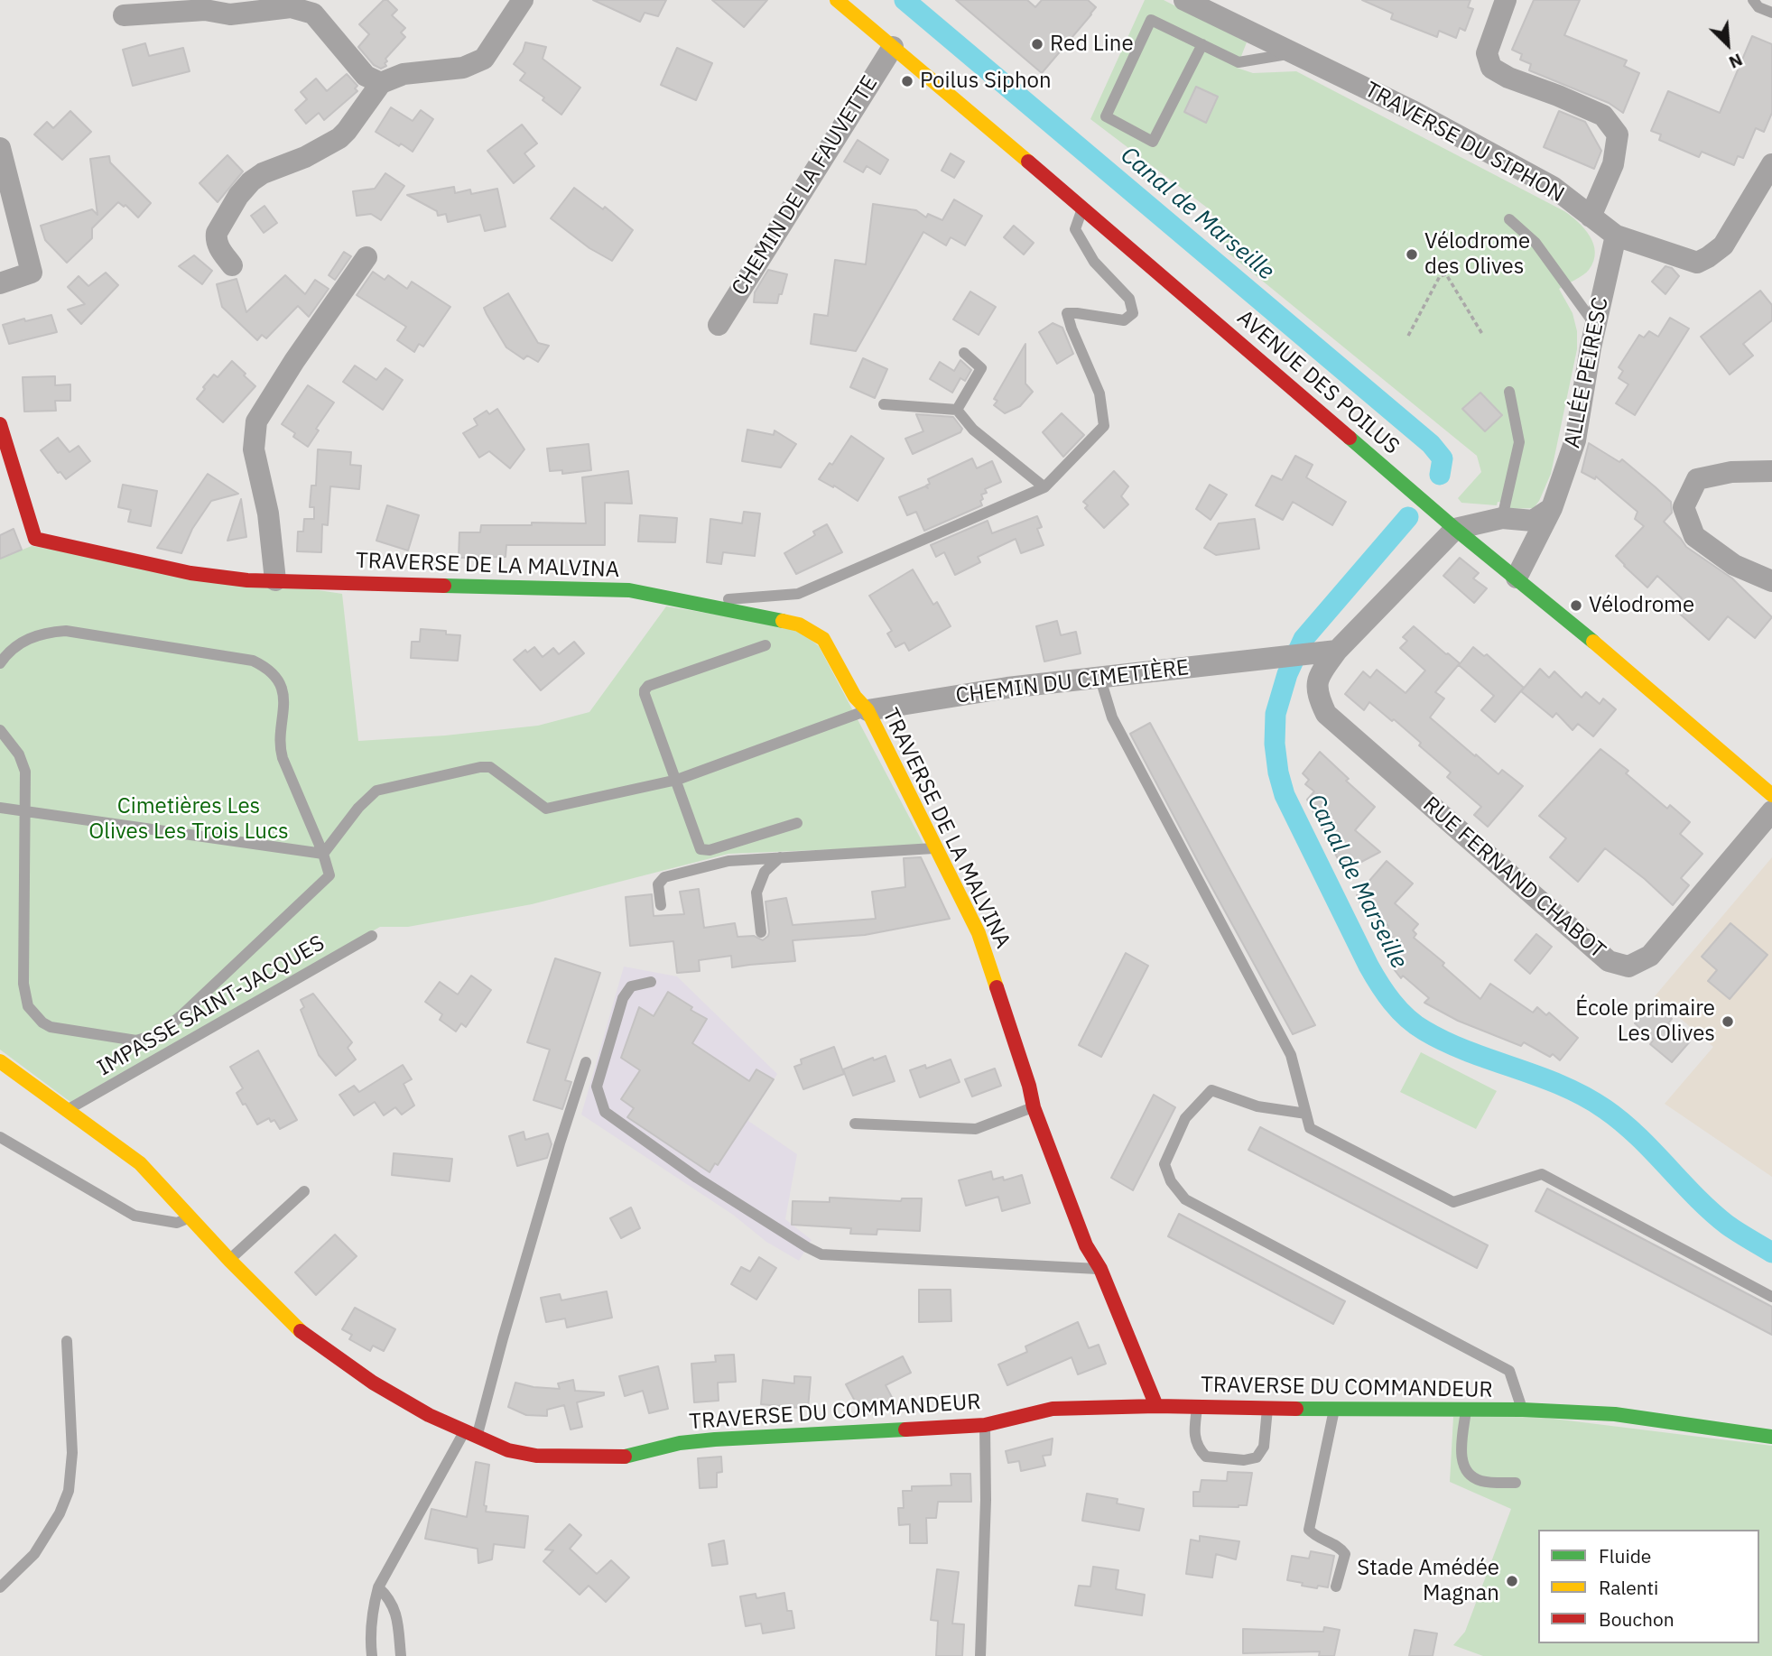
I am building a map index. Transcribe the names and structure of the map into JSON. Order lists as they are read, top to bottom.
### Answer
{
  "streets": {
    "street": [
      "TRAVERSE DU SIPHON",
      "CHEMIN DE LA FAUVETTE",
      "ALLÉE PEIRESC",
      "AVENUE DES POILUS",
      "TRAVERSE DE LA MALVINA",
      "CHEMIN DU CIMETIÈRE",
      "RUE FERNAND CHABOT",
      "TRAVERSE DU COMMANDEUR"
    ],
    "lane": ["IMPASSE SAINT-JACQUES"]
  },
  "crossings": [
    ["TRAVERSE DU SIPHON", "ALLÉE PEIRESC"],
    ["CHEMIN DE LA FAUVETTE", "AVENUE DES POILUS"],
    ["ALLÉE PEIRESC", "AVENUE DES POILUS"],
    ["AVENUE DES POILUS", "RUE FERNAND CHABOT"],
    ["TRAVERSE DE LA MALVINA", "CHEMIN DU CIMETIÈRE"],
    ["TRAVERSE DE LA MALVINA", "TRAVERSE DU COMMANDEUR"],
    ["CHEMIN DU CIMETIÈRE", "RUE FERNAND CHABOT"],
    ["IMPASSE SAINT-JACQUES", "TRAVERSE DU COMMANDEUR"]
  ],
  "water": ["Canal de Marseille"],
  "parks": ["Cimetières Les Olives Les Trois Lucs"],
  "places": [
    "Red Line",
    "Poilus Siphon",
    "Vélodrome des Olives",
    "Vélodrome",
    "École primaire Les Olives",
    "Stade Amédée Magnan"
  ],
  "legend": ["Fluide", "Ralenti", "Bouchon"],
  "north": "bottom right"
}
